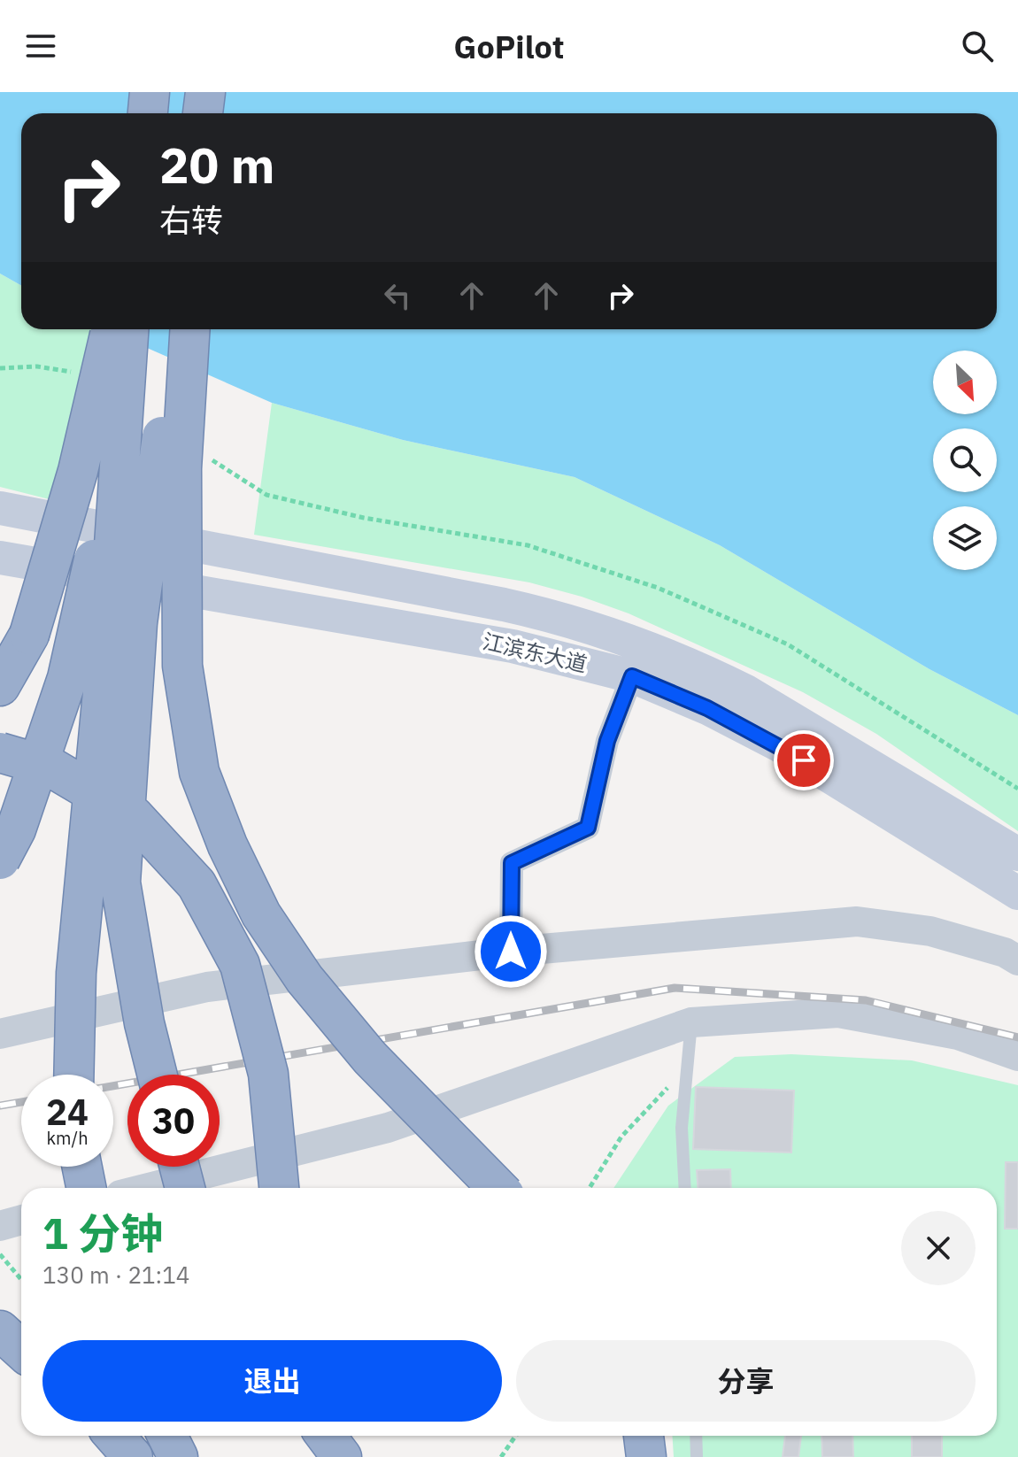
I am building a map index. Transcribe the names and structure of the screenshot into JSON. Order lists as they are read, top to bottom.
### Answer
{
  "streets": {
    "main road": ["江滨东大道"]
  },
  "north": "bottom right",
  "page": {
    "header": "GoPilot",
    "turn": ["20 m", "右转"],
    "speed": "24 km/h",
    "limit": "30",
    "heading": ["1 分钟", "130 m · 21:14"],
    "buttons": ["退出", "分享"]
  }
}
